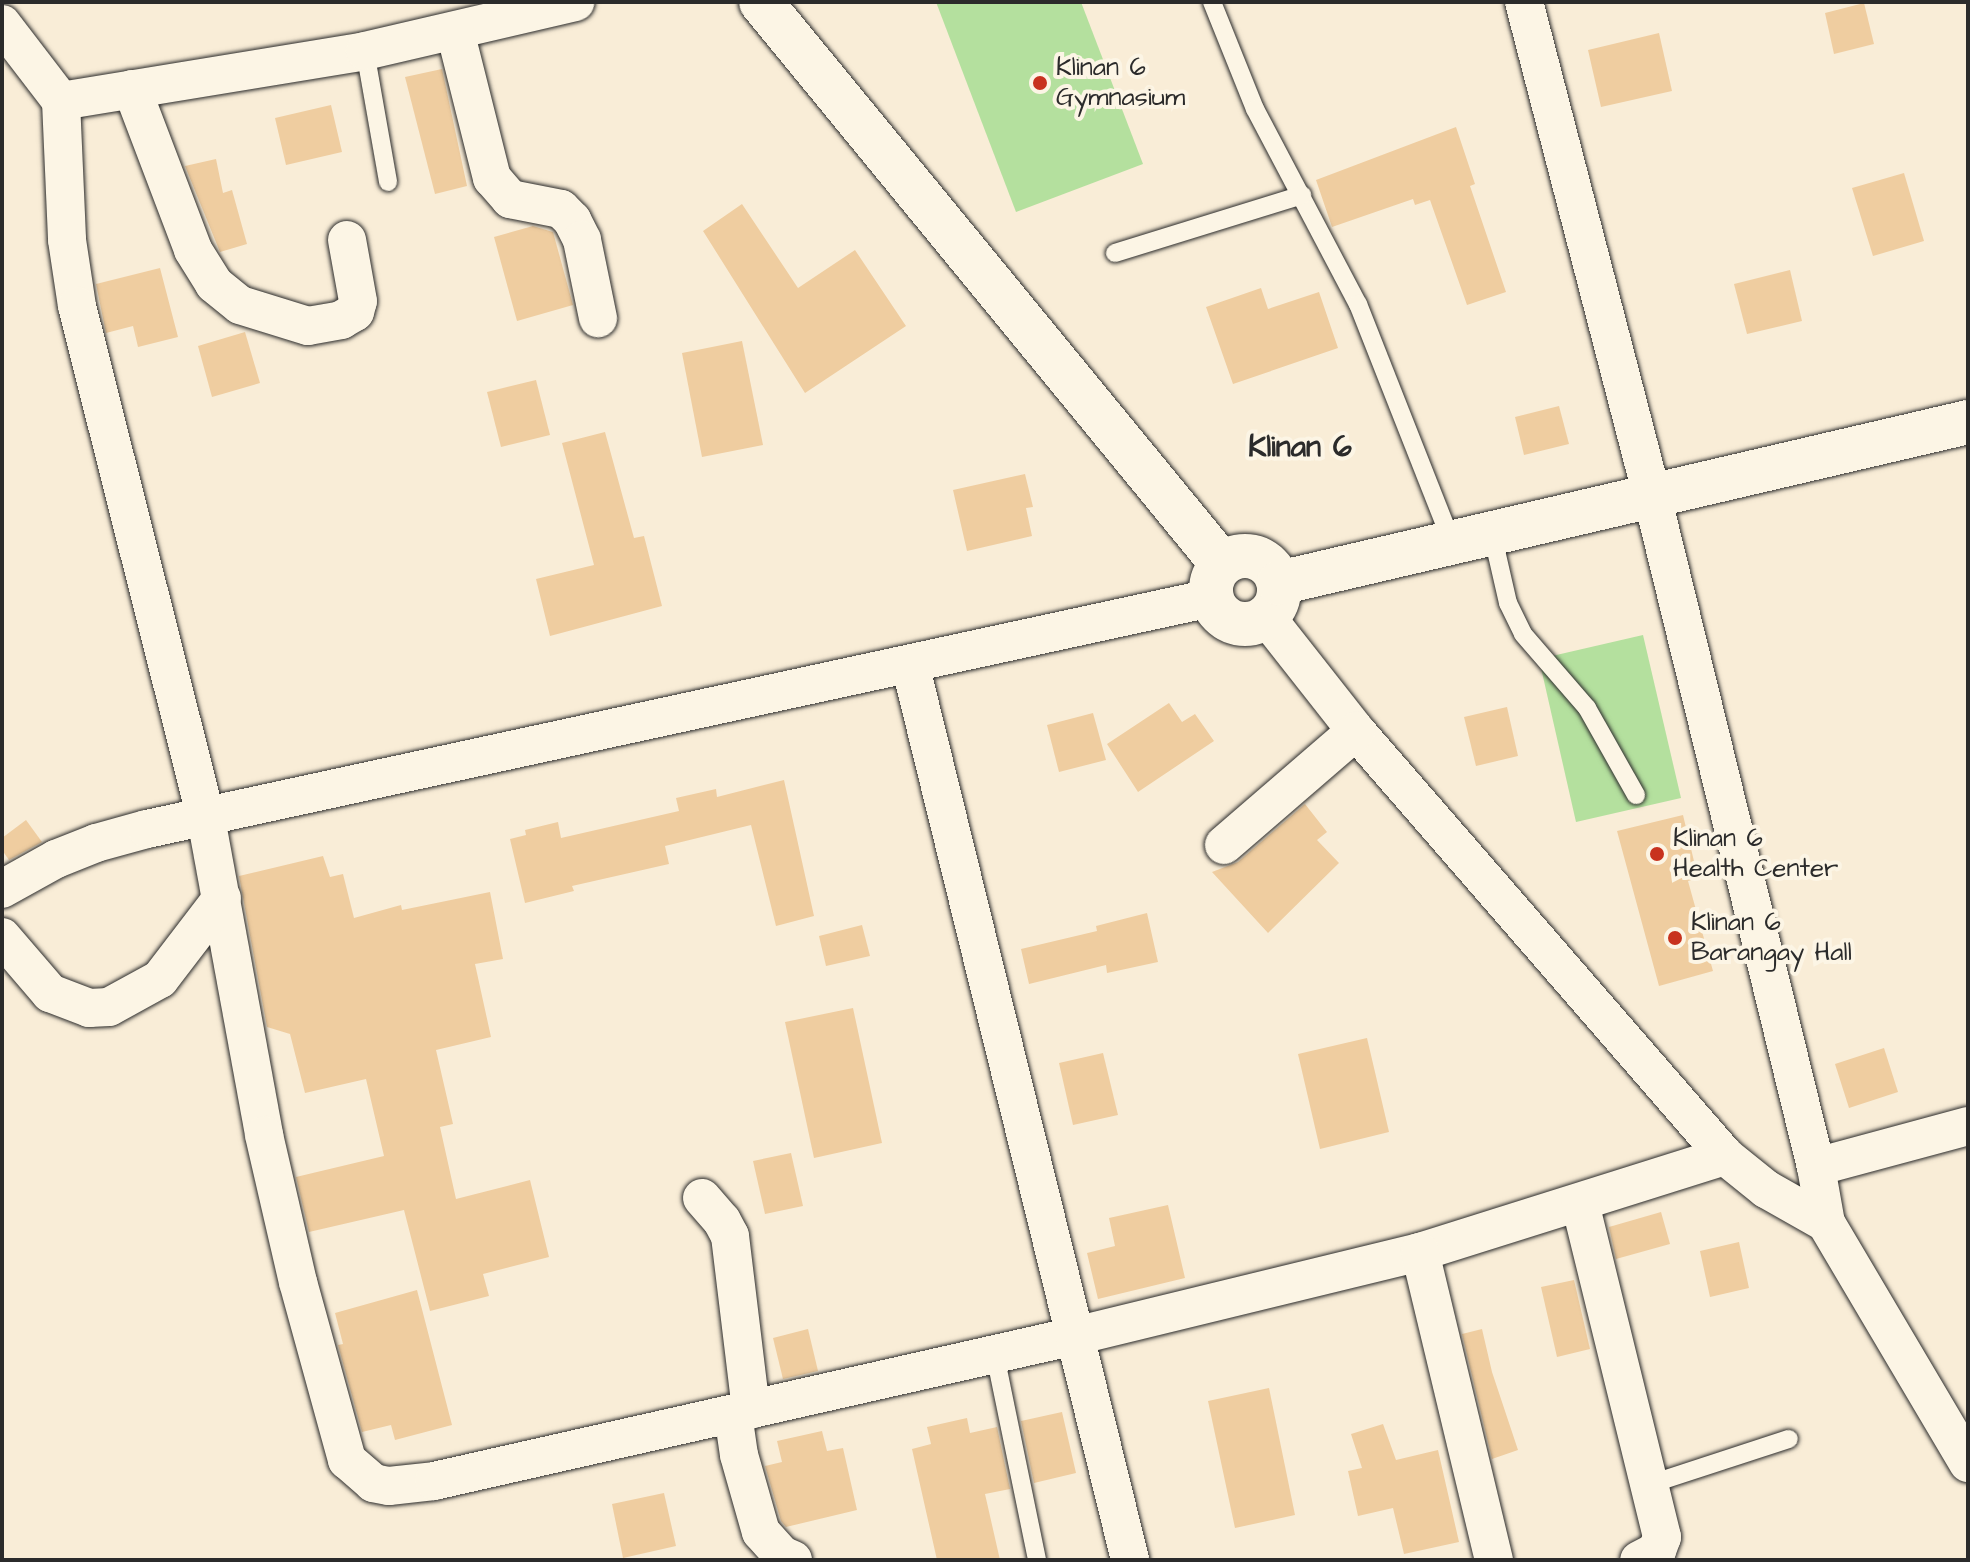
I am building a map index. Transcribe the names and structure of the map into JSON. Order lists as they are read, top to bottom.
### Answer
{
  "districts": ["Klinan 6"],
  "places": ["Klinan 6 Gymnasium", "Klinan 6 Health Center", "Klinan 6 Barangay Hall"]
}
